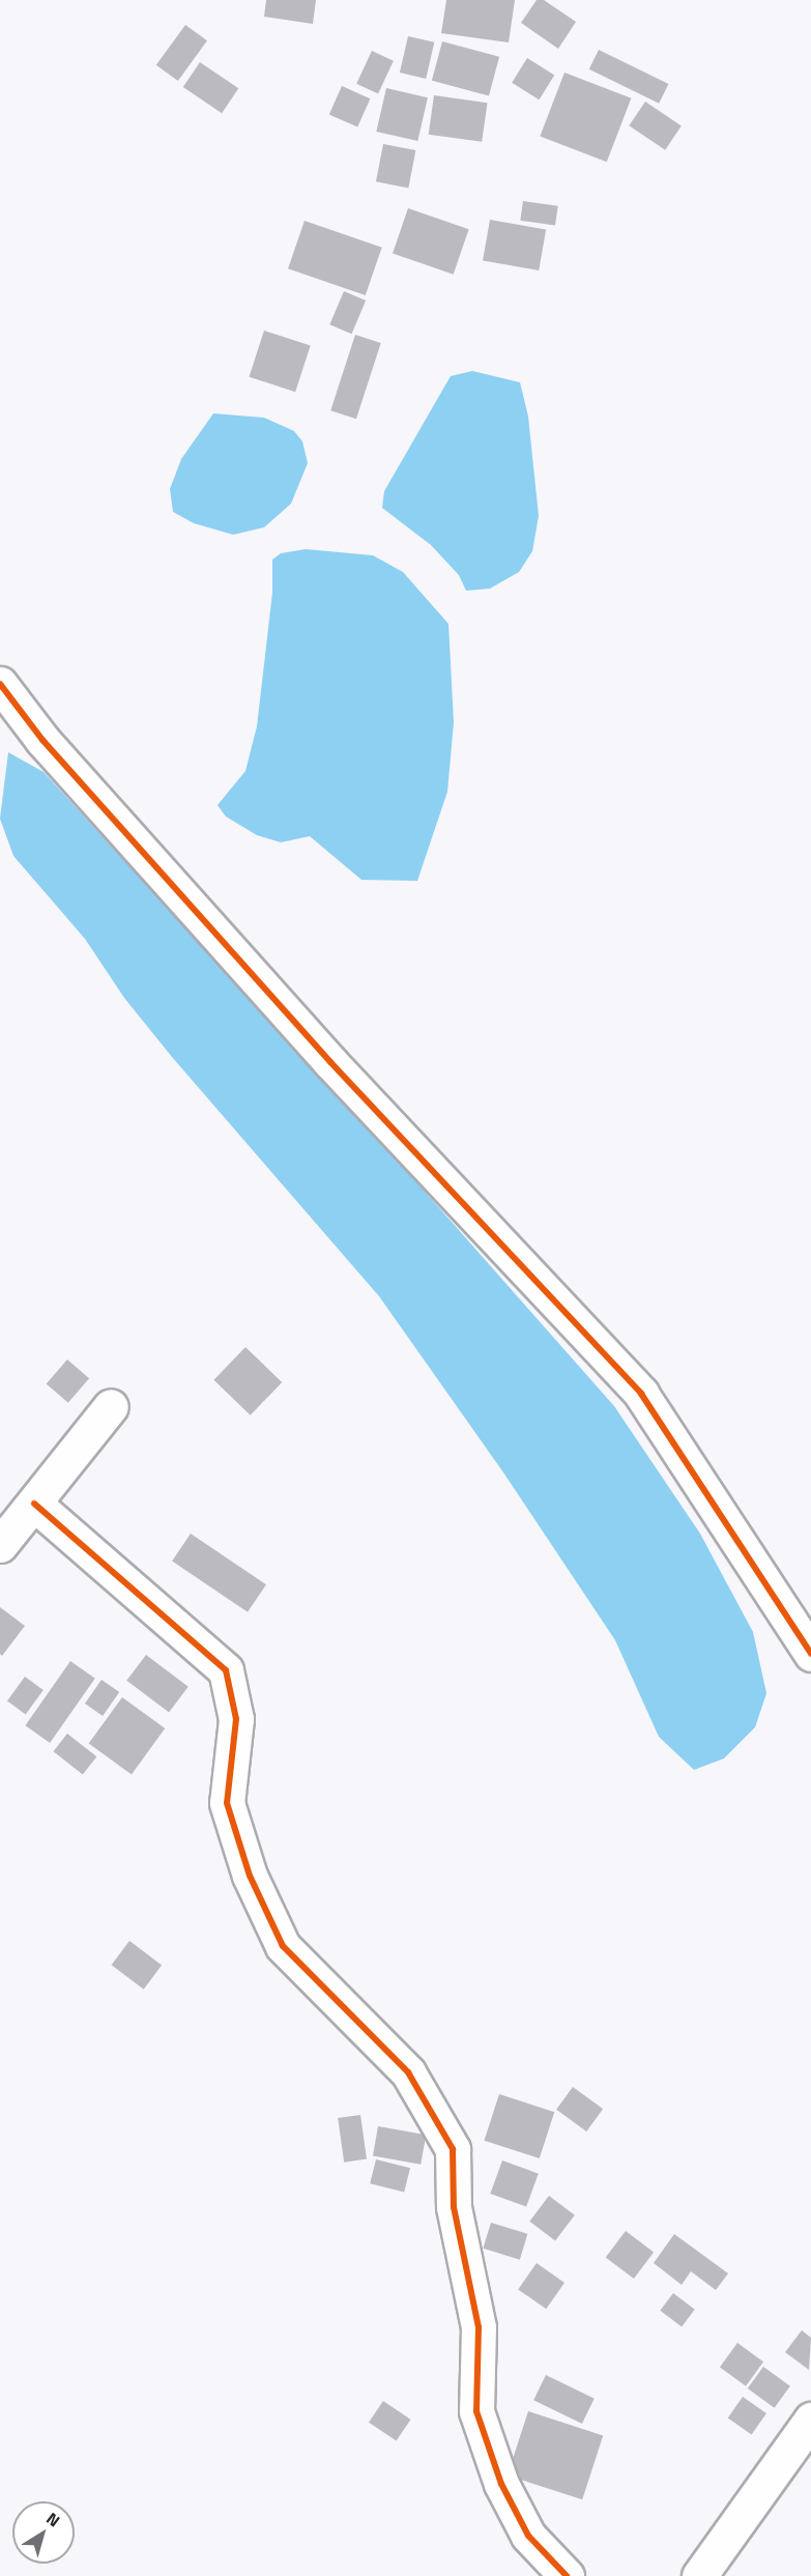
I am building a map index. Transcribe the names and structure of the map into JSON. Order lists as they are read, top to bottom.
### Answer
{
  "north": "top right"
}
